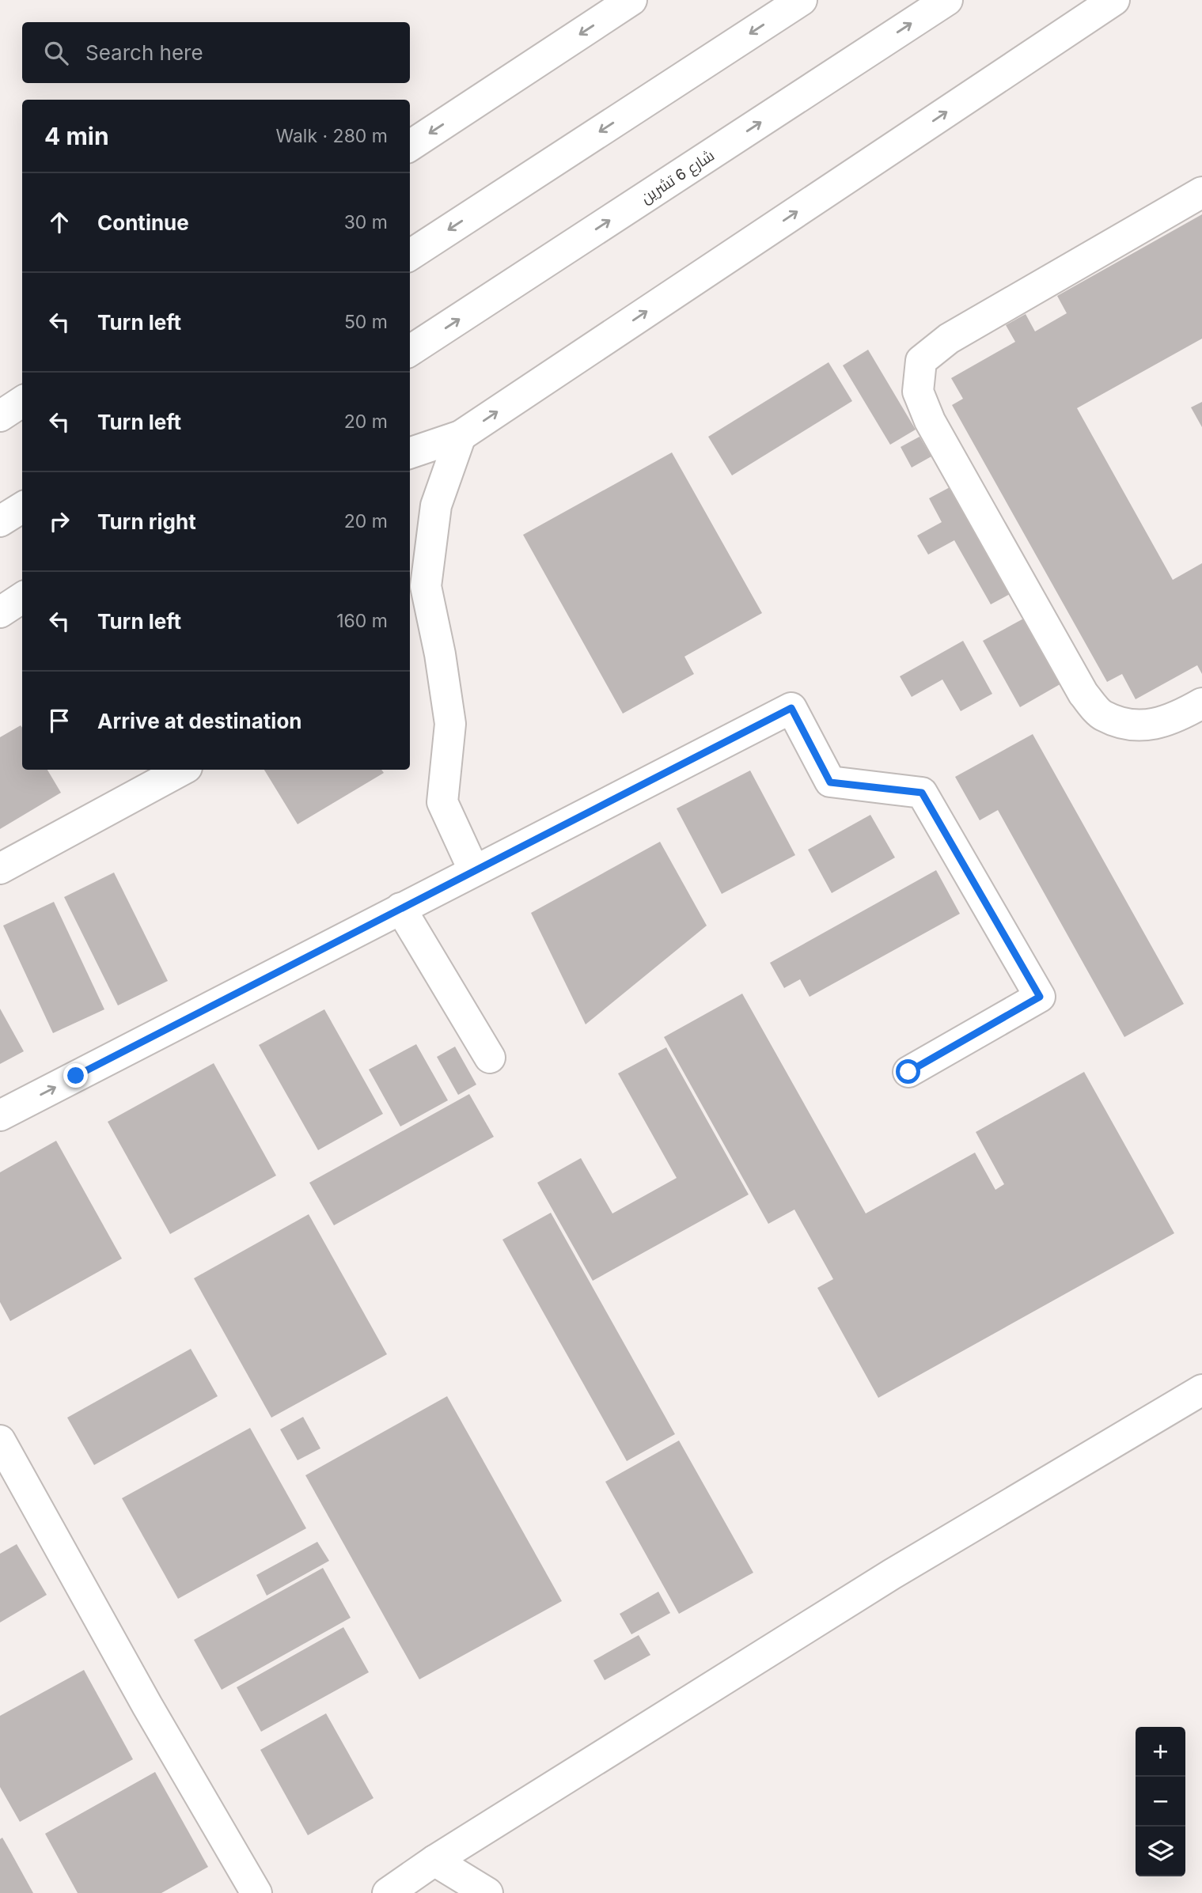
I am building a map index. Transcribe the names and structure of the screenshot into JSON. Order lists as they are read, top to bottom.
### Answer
{
  "streets": {
    "main road": ["شارع 6 تشرين"]
  },
  "page": {
    "search": "Search here",
    "heading": ["4 min", "Walk · 280 m"],
    "list": [
      ["Continue", "30 m"],
      ["Turn left", "50 m"],
      ["Turn left", "20 m"],
      ["Turn right", "20 m"],
      ["Turn left", "160 m"],
      "Arrive at destination"
    ],
    "map_buttons": ["+", "−"]
  }
}
